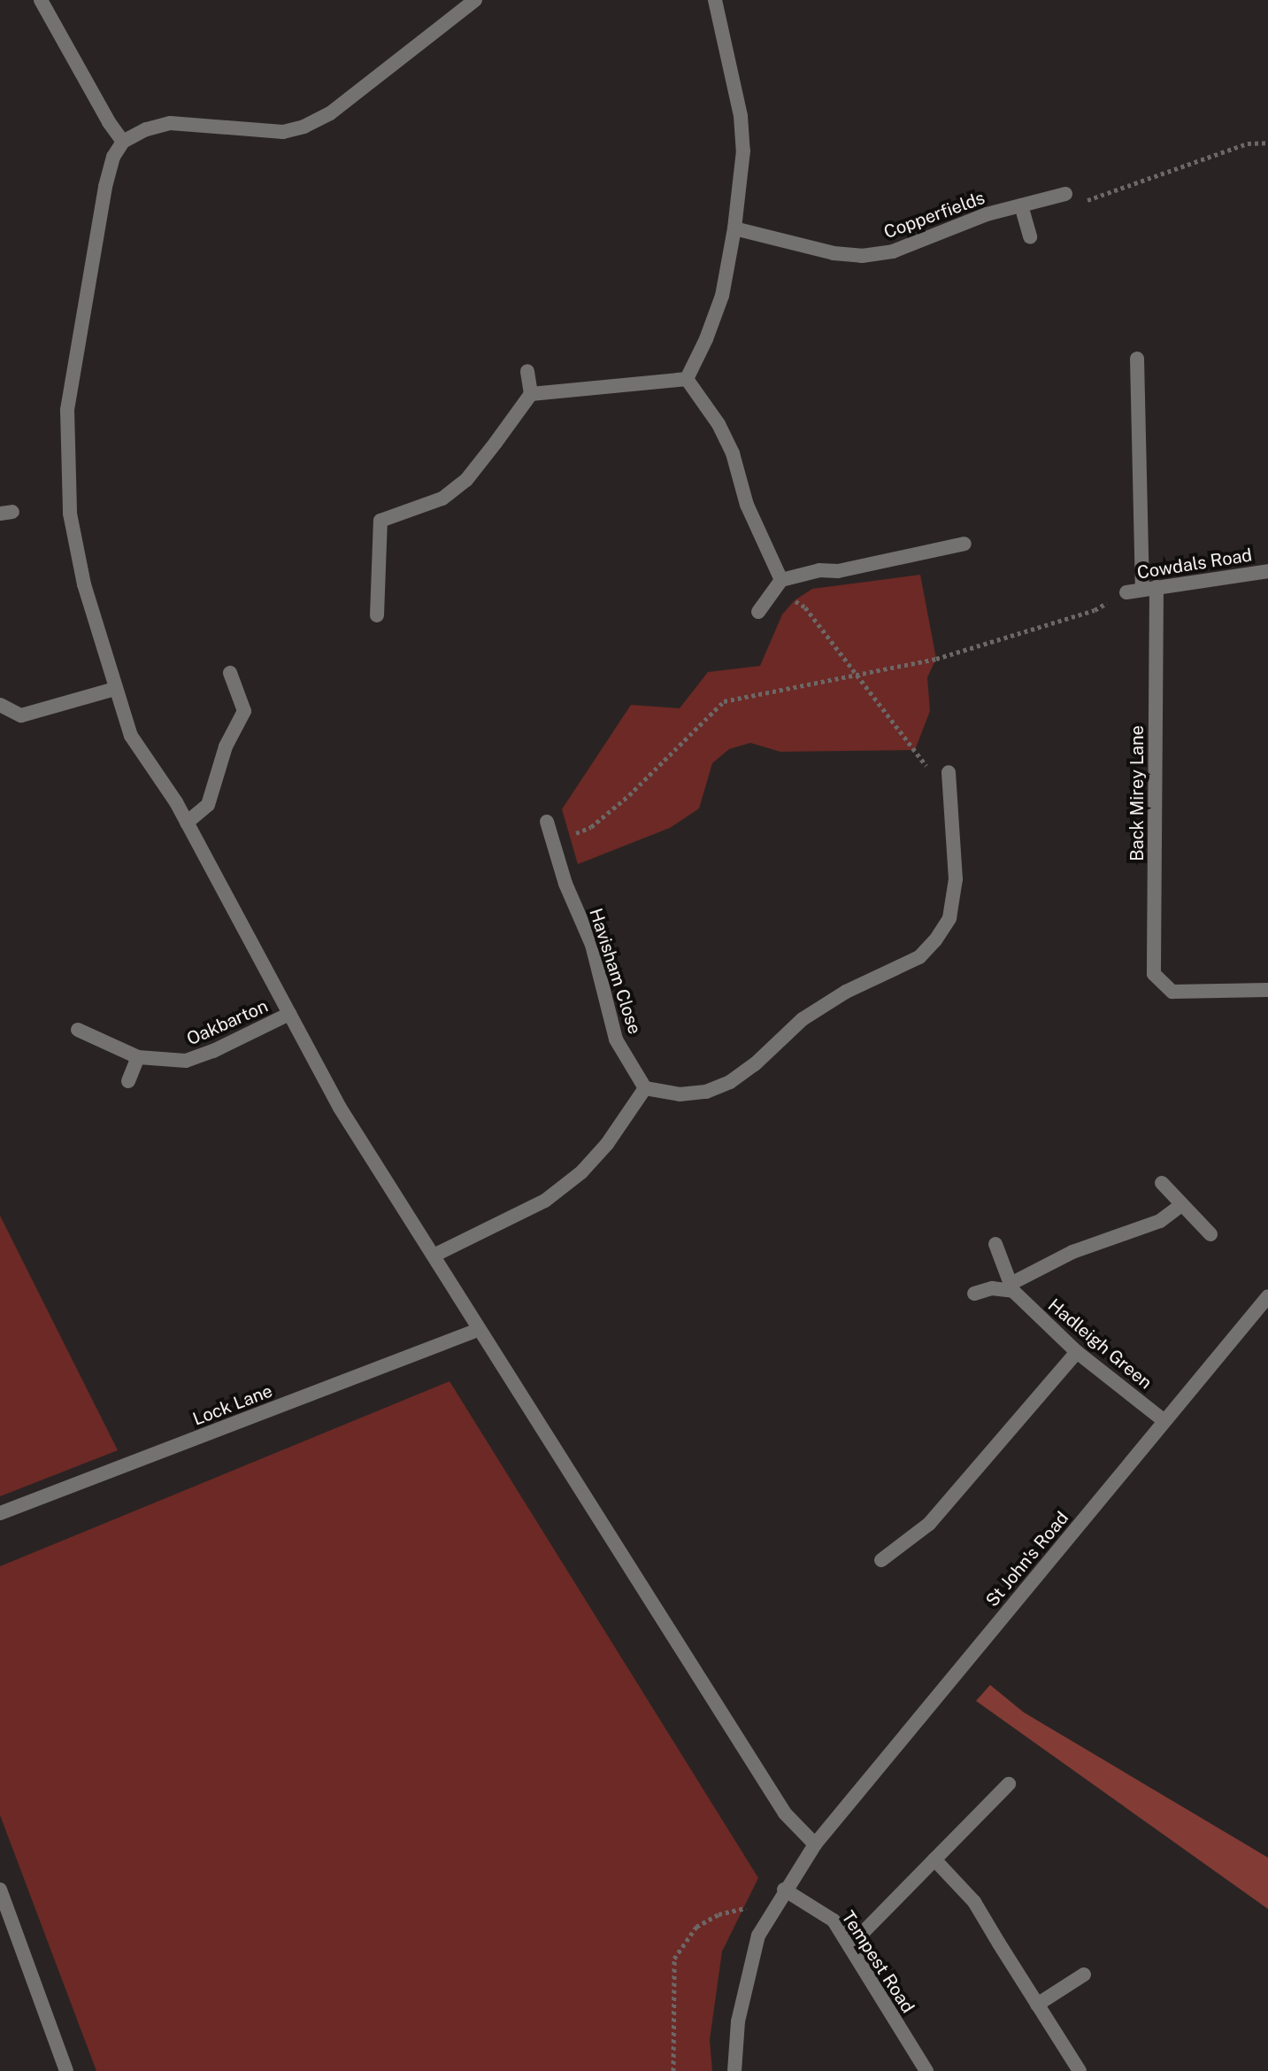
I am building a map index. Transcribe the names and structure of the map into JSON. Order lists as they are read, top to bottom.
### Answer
{
  "streets": {
    "street": [
      "Copperfields",
      "Cowdals Road",
      "Back Mirey Lane",
      "Havisham Close",
      "Oakbarton",
      "Hadleigh Green",
      "Lock Lane",
      "St John's Road",
      "Tempest Road"
    ]
  },
  "crossings": [
    ["Cowdals Road", "Back Mirey Lane"],
    ["Hadleigh Green", "St John's Road"],
    ["St John's Road", "Tempest Road"]
  ]
}
